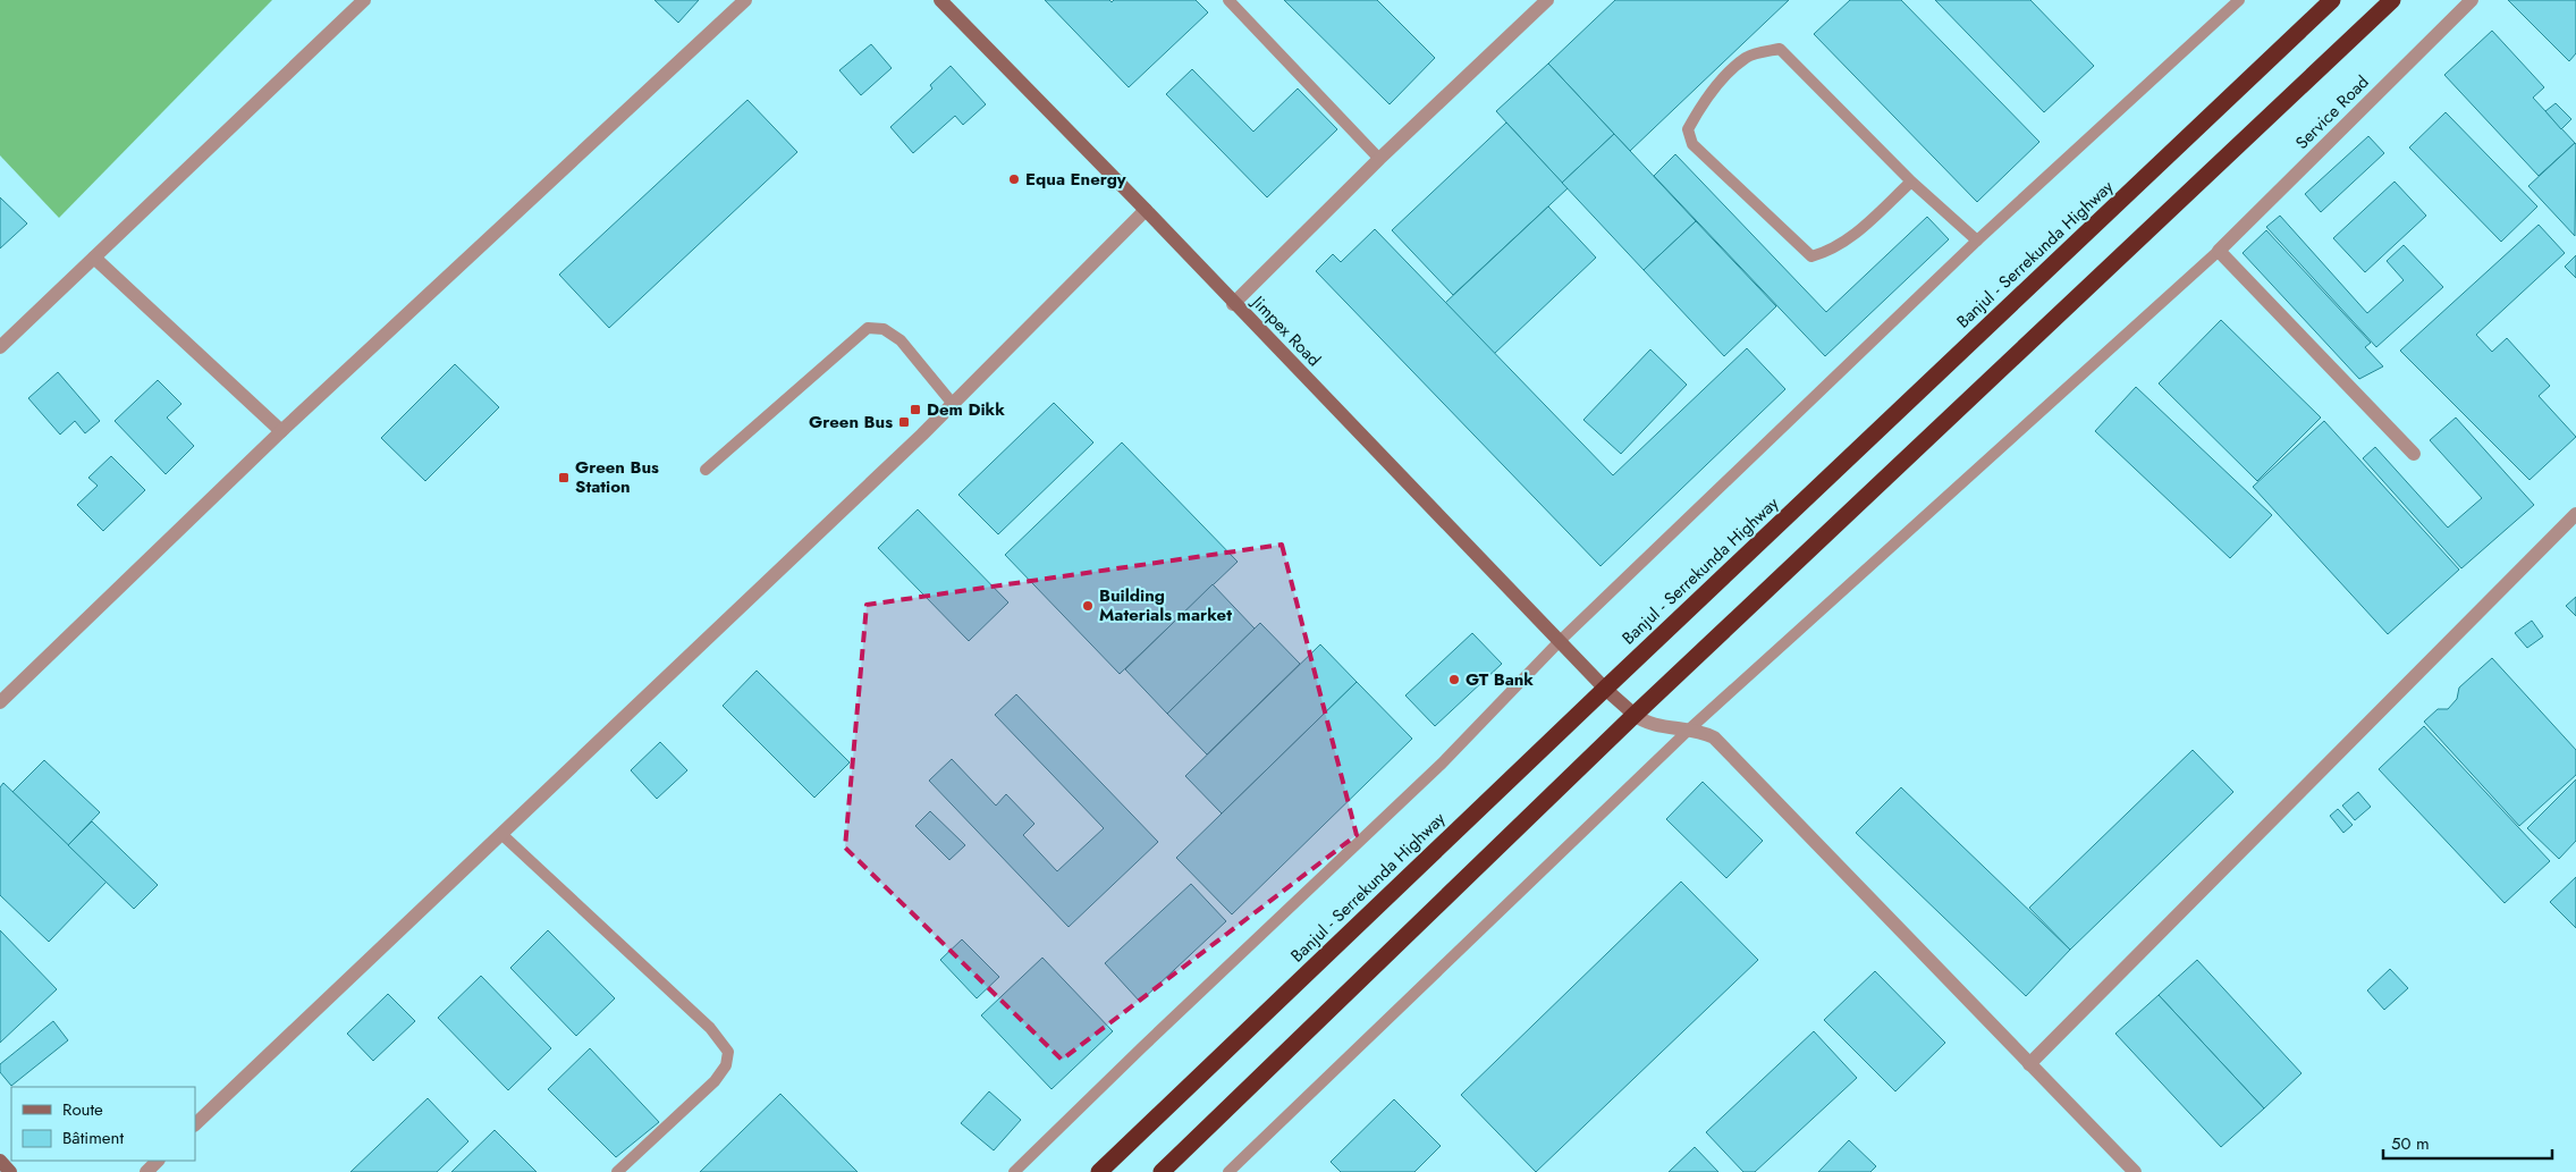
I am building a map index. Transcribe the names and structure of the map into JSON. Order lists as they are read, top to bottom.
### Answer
{
  "streets": {
    "highway": ["Banjul - Serrekunda Highway"],
    "street": ["Service Road", "Jimpex Road"]
  },
  "crossings": [
    ["Banjul - Serrekunda Highway", "Jimpex Road"]
  ],
  "places": {
    "other": ["Equa Energy", "Building Materials market", "GT Bank"],
    "transit": ["Dem Dikk", "Green Bus", "Green Bus Station"]
  },
  "legend": ["Route", "Bâtiment"],
  "scale_bar": "50 m"
}
